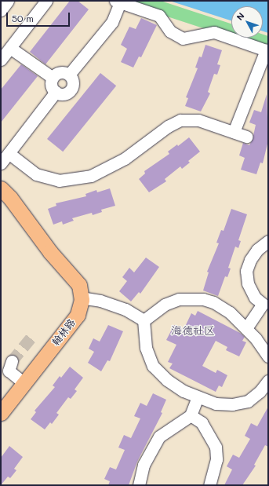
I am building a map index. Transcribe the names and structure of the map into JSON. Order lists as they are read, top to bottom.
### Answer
{
  "streets": {
    "main road": ["翰林路"]
  },
  "districts": ["海德社区"],
  "scale_bar": "50 m",
  "north": "top left"
}
